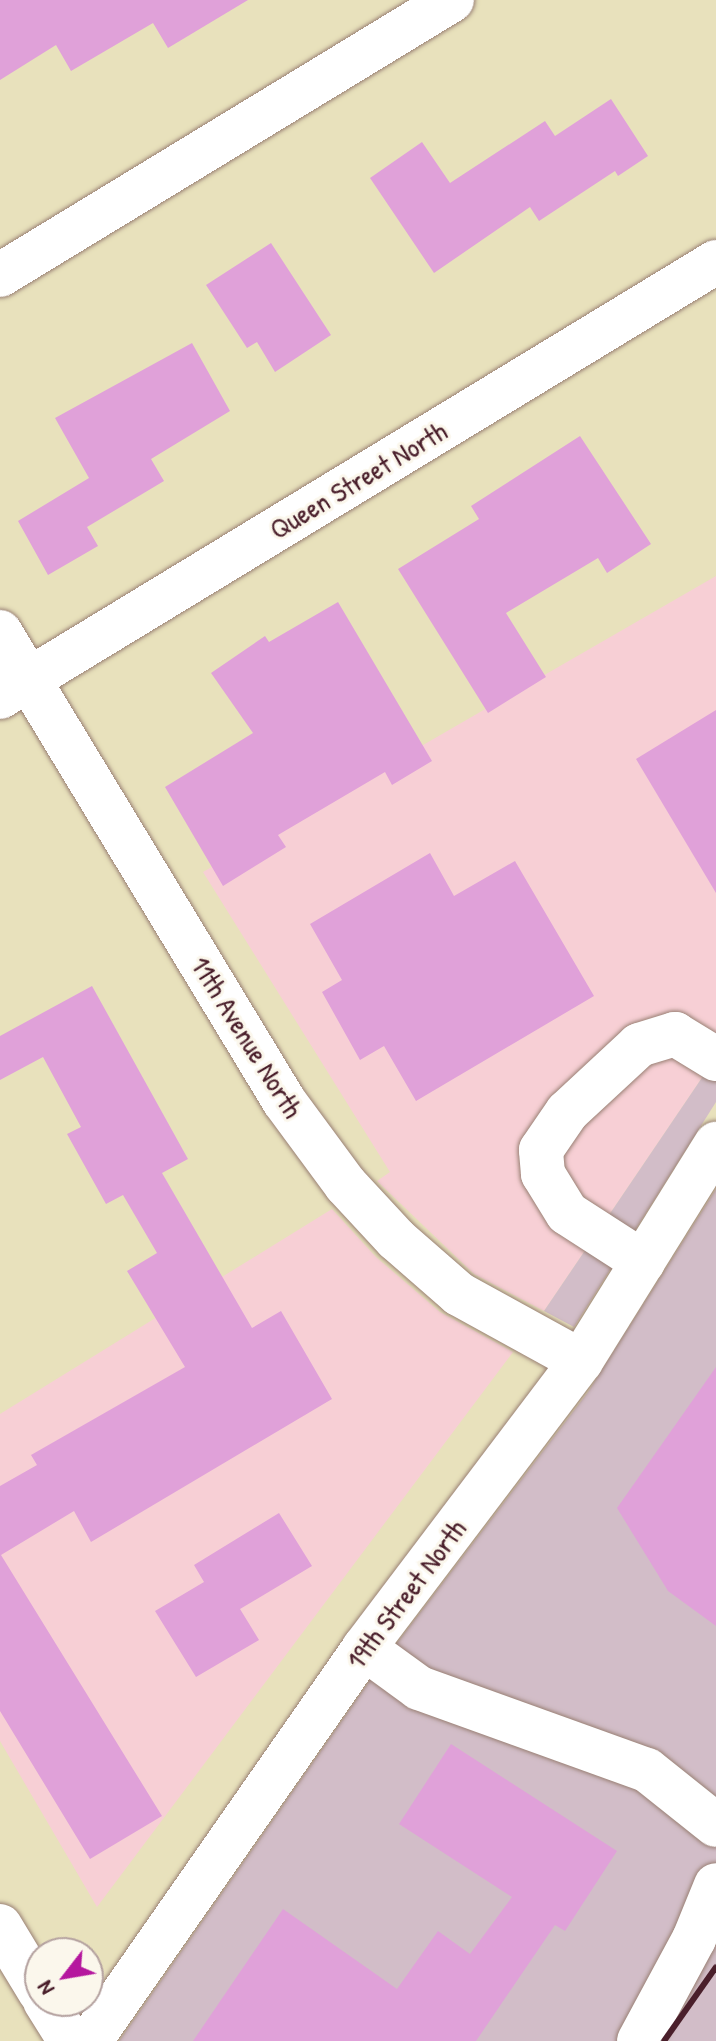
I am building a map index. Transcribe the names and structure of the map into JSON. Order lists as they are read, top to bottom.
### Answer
{
  "streets": {
    "street": ["Queen Street North", "11th Avenue North", "19th Street North"]
  },
  "crossings": [
    ["Queen Street North", "11th Avenue North"],
    ["11th Avenue North", "19th Street North"]
  ],
  "north": "bottom left"
}
